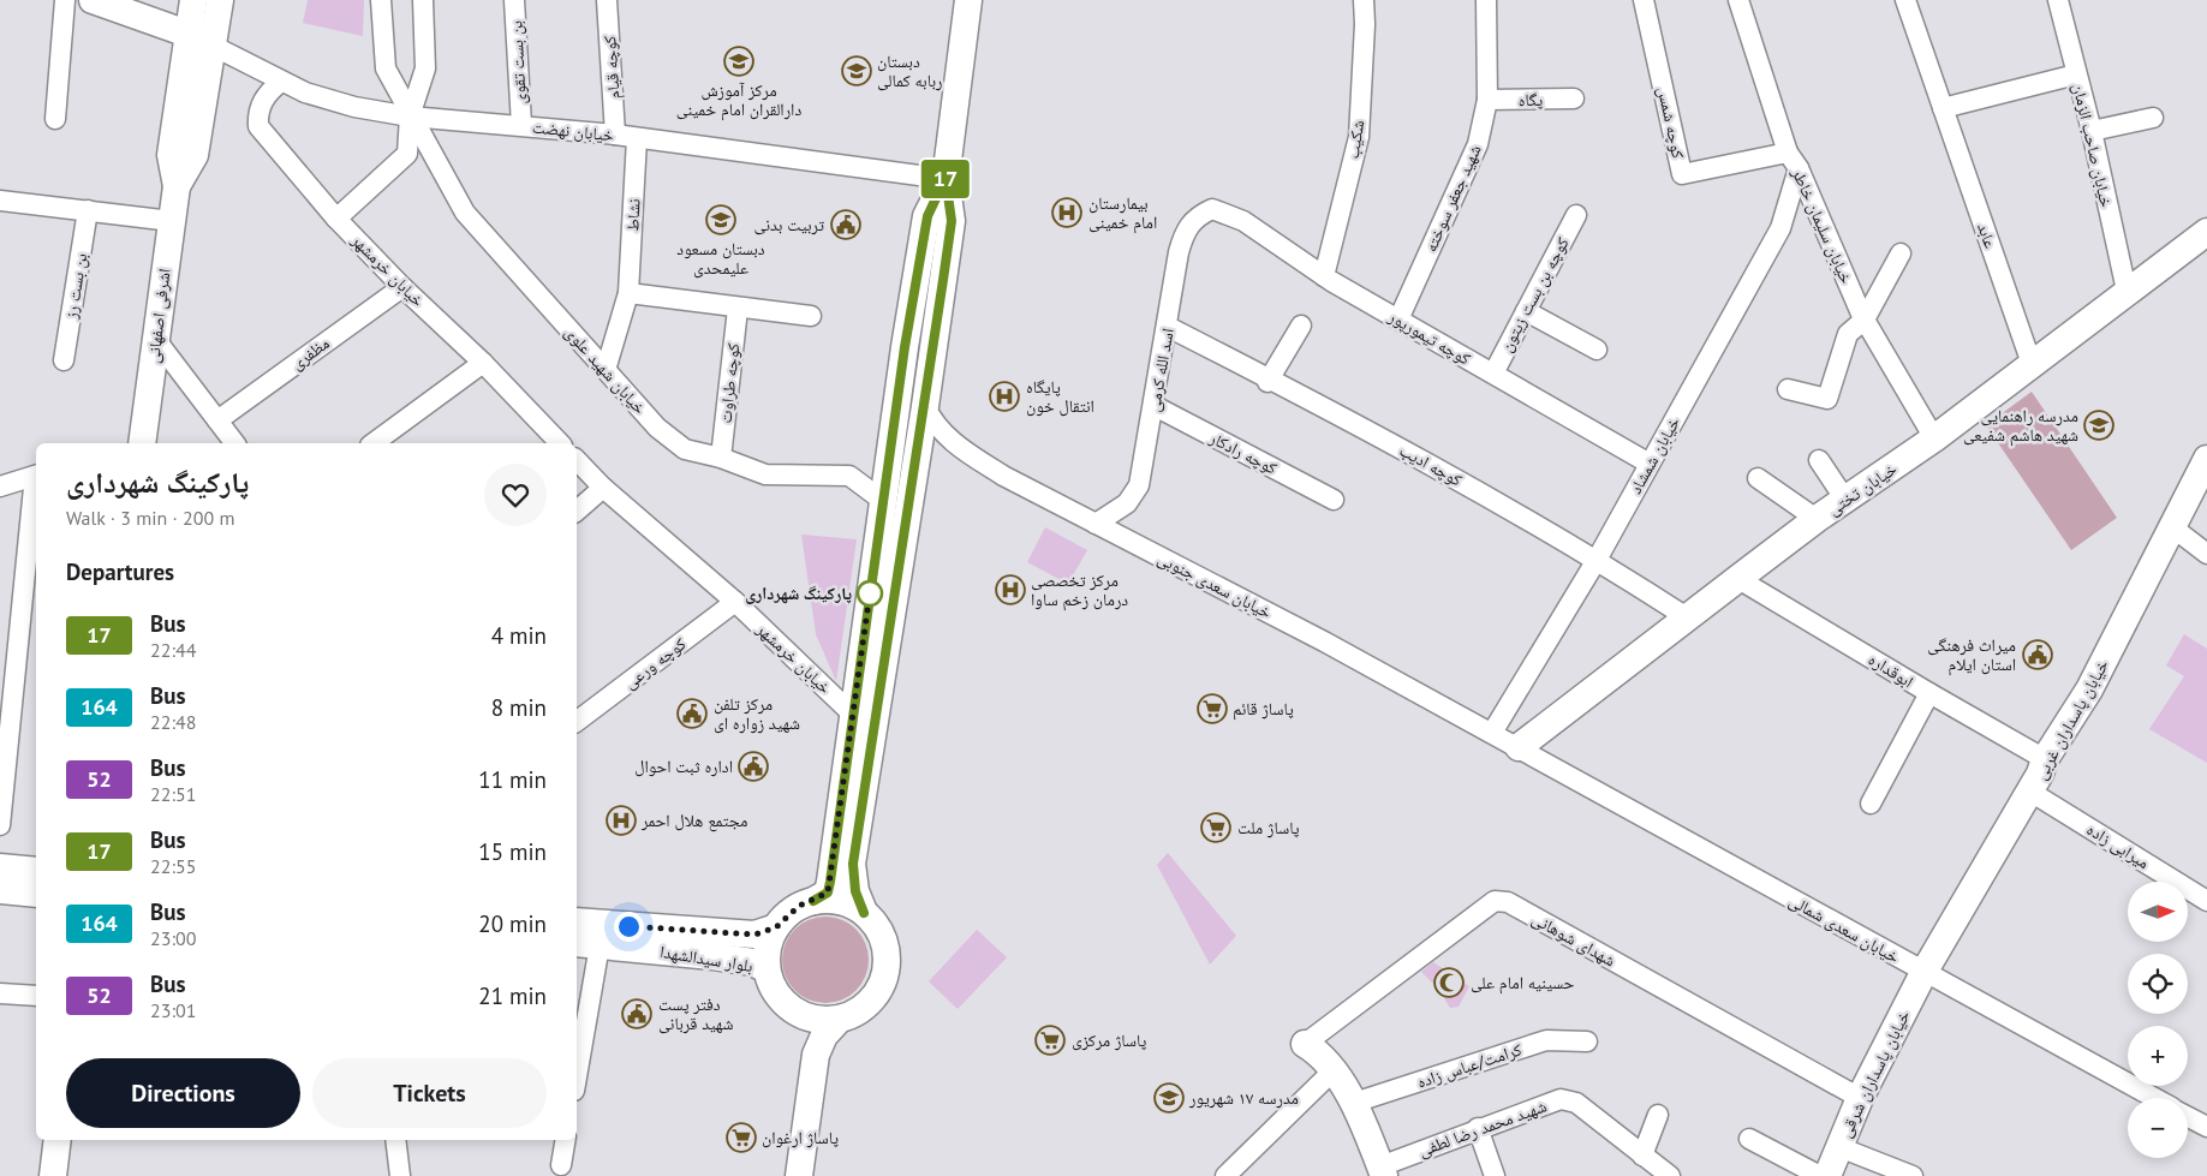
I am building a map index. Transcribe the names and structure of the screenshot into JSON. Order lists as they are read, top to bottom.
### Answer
{
  "streets": {
    "main road": [
      "اشرفی اصفهانی",
      "خیابان تختی",
      "خیابان پاسداران غربی",
      "بلوار سیدالشهدا",
      "خیابان پاسداران شرقی"
    ],
    "street": [
      "بن بست تقوی",
      "کوچه قیام",
      "پگاه",
      "کوچه شمس",
      "خیابان نهضت",
      "شکیب",
      "خیابان صاحب الزمان",
      "شهید جعفر سوخته",
      "نشاط",
      "خیابان سلیمان خاطر",
      "عابد",
      "خیابان خرمشهر",
      "بن بست رز",
      "کوچه بن بست زیتون",
      "کوچه تیمورپور",
      "مظفری",
      "خیابان شهید علوی",
      "اسد الله کرمی",
      "کوچه طراوت",
      "کوچه رادکار",
      "خیابان شمشاد",
      "کوچه ادیب",
      "خیابان سعدی جنوبی",
      "کوچه ورعی",
      "ابوقداره",
      "میرابی زاده",
      "خیابان سعدی شمالی",
      "شهدای شوهانی",
      "کرامت/عباس زاده",
      "شهید محمد رضا لطفی"
    ]
  },
  "crossings": [
    ["بن بست تقوی", "خیابان نهضت"],
    ["کوچه قیام", "خیابان نهضت"],
    ["پگاه", "شهید جعفر سوخته"],
    ["کوچه شمس", "خیابان سلیمان خاطر"],
    ["کوچه شمس", "خیابان شمشاد"],
    ["خیابان نهضت", "نشاط"],
    ["خیابان نهضت", "خیابان خرمشهر"],
    ["خیابان نهضت", "اشرفی اصفهانی"],
    ["خیابان نهضت", "خیابان شهید علوی"],
    ["شکیب", "کوچه تیمورپور"],
    ["خیابان صاحب الزمان", "خیابان تختی"],
    ["شهید جعفر سوخته", "کوچه تیمورپور"],
    ["نشاط", "خیابان شهید علوی"],
    ["خیابان سلیمان خاطر", "خیابان شمشاد"],
    ["خیابان سلیمان خاطر", "خیابان تختی"],
    ["عابد", "خیابان تختی"],
    ["خیابان خرمشهر", "مظفری"],
    ["خیابان خرمشهر", "کوچه ورعی"],
    ["کوچه بن بست زیتون", "کوچه تیمورپور"],
    ["کوچه تیمورپور", "اسد الله کرمی"],
    ["کوچه تیمورپور", "خیابان شمشاد"],
    ["خیابان شهید علوی", "کوچه طراوت"],
    ["اسد الله کرمی", "کوچه رادکار"],
    ["اسد الله کرمی", "کوچه ادیب"],
    ["اسد الله کرمی", "خیابان سعدی جنوبی"],
    ["خیابان شمشاد", "کوچه ادیب"],
    ["خیابان شمشاد", "خیابان سعدی جنوبی"],
    ["کوچه ادیب", "خیابان تختی"],
    ["خیابان تختی", "خیابان سعدی جنوبی"],
    ["خیابان تختی", "ابوقداره"],
    ["خیابان تختی", "خیابان سعدی شمالی"],
    ["خیابان سعدی جنوبی", "خیابان سعدی شمالی"],
    ["ابوقداره", "خیابان پاسداران غربی"],
    ["خیابان پاسداران غربی", "میرابی زاده"],
    ["خیابان پاسداران غربی", "خیابان سعدی شمالی"],
    ["خیابان پاسداران غربی", "خیابان پاسداران شرقی"],
    ["خیابان سعدی شمالی", "خیابان پاسداران شرقی"],
    ["شهدای شوهانی", "خیابان پاسداران شرقی"]
  ],
  "places": {
    "school or university": [
      "مرکز آموزش دارالقران امام خمینی",
      "دبستان ربابه کمالی",
      "دبستان مسعود علیمحدی",
      "مدرسه راهنمایی شهید هاشم شفیعی",
      "مدرسه ۱۷ شهریور"
    ],
    "hospital": [
      "بیمارستان امام خمینی",
      "پایگاه انتقال خون",
      "مرکز تخصصی درمان زخم ساوا",
      "مجتمع هلال احمر"
    ],
    "public building": [
      "تربیت بدنی",
      "میراث فرهنگی استان ایلام",
      "مرکز تلفن شهید زواره ای",
      "اداره ثبت احوال",
      "دفتر پست شهید قربانی"
    ],
    "other": ["پارکینگ شهرداری"],
    "supermarket": [
      "پاساژ قائم",
      "پاساژ ملت",
      "پاساژ مرکزی",
      "پاساژ ارغوان"
    ],
    "mosque": ["حسینیه امام علی"]
  },
  "lines": ["bus line 17"],
  "north": "right",
  "page": {
    "on_map": "17",
    "heading": [
      ["پارکینگ شهرداری", "Walk · 3 min · 200 m"],
      "Departures"
    ],
    "list": [
      {
        "mark": "17",
        "name": "Bus",
        "note": "22:44",
        "value": "4 min"
      },
      {
        "mark": "164",
        "name": "Bus",
        "note": "22:48",
        "value": "8 min"
      },
      {
        "mark": "52",
        "name": "Bus",
        "note": "22:51",
        "value": "11 min"
      },
      {
        "mark": "17",
        "name": "Bus",
        "note": "22:55",
        "value": "15 min"
      },
      {
        "mark": "164",
        "name": "Bus",
        "note": "23:00",
        "value": "20 min"
      },
      {
        "mark": "52",
        "name": "Bus",
        "note": "23:01",
        "value": "21 min"
      }
    ],
    "map_buttons": ["+", "−"],
    "buttons": ["Directions", "Tickets"]
  }
}
